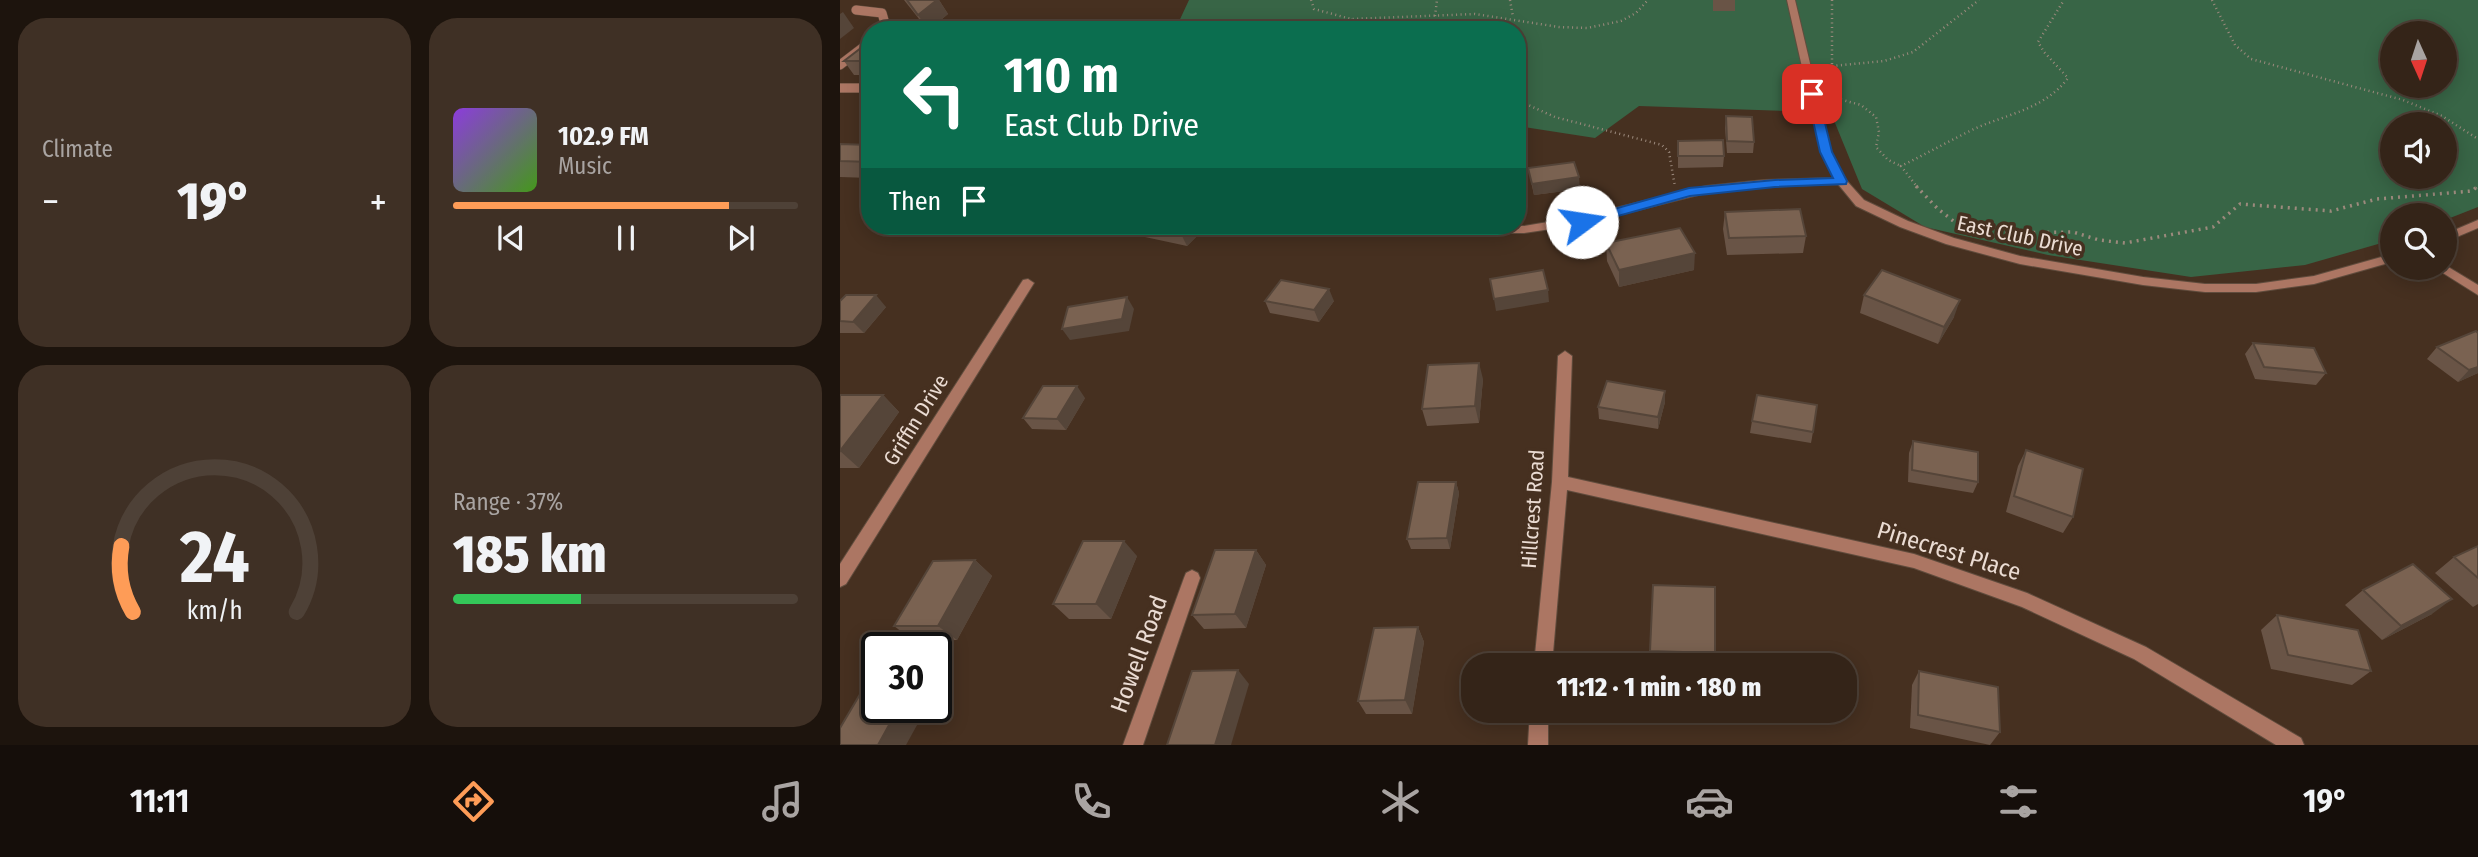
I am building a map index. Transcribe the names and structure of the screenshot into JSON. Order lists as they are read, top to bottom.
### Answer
{
  "streets": {
    "street": [
      "East Club Drive",
      "Griffin Drive",
      "Hillcrest Road",
      "Pinecrest Place",
      "Howell Road"
    ]
  },
  "crossings": [
    ["Hillcrest Road", "Pinecrest Place"]
  ],
  "north": "bottom",
  "page": {
    "tile": [
      "Climate",
      ["Range · 37%", "185 km"]
    ],
    "turn": ["110 m", "East Club Drive"],
    "song": ["102.9 FM", "Music"],
    "then": "Then",
    "heat": ["−", "19°", "+"],
    "limit": "30",
    "trip": "11:12 · 1 min · 180 m",
    "tabs": ["11:11", "19°"],
    "gauge": ["24", "km/h"]
  }
}
